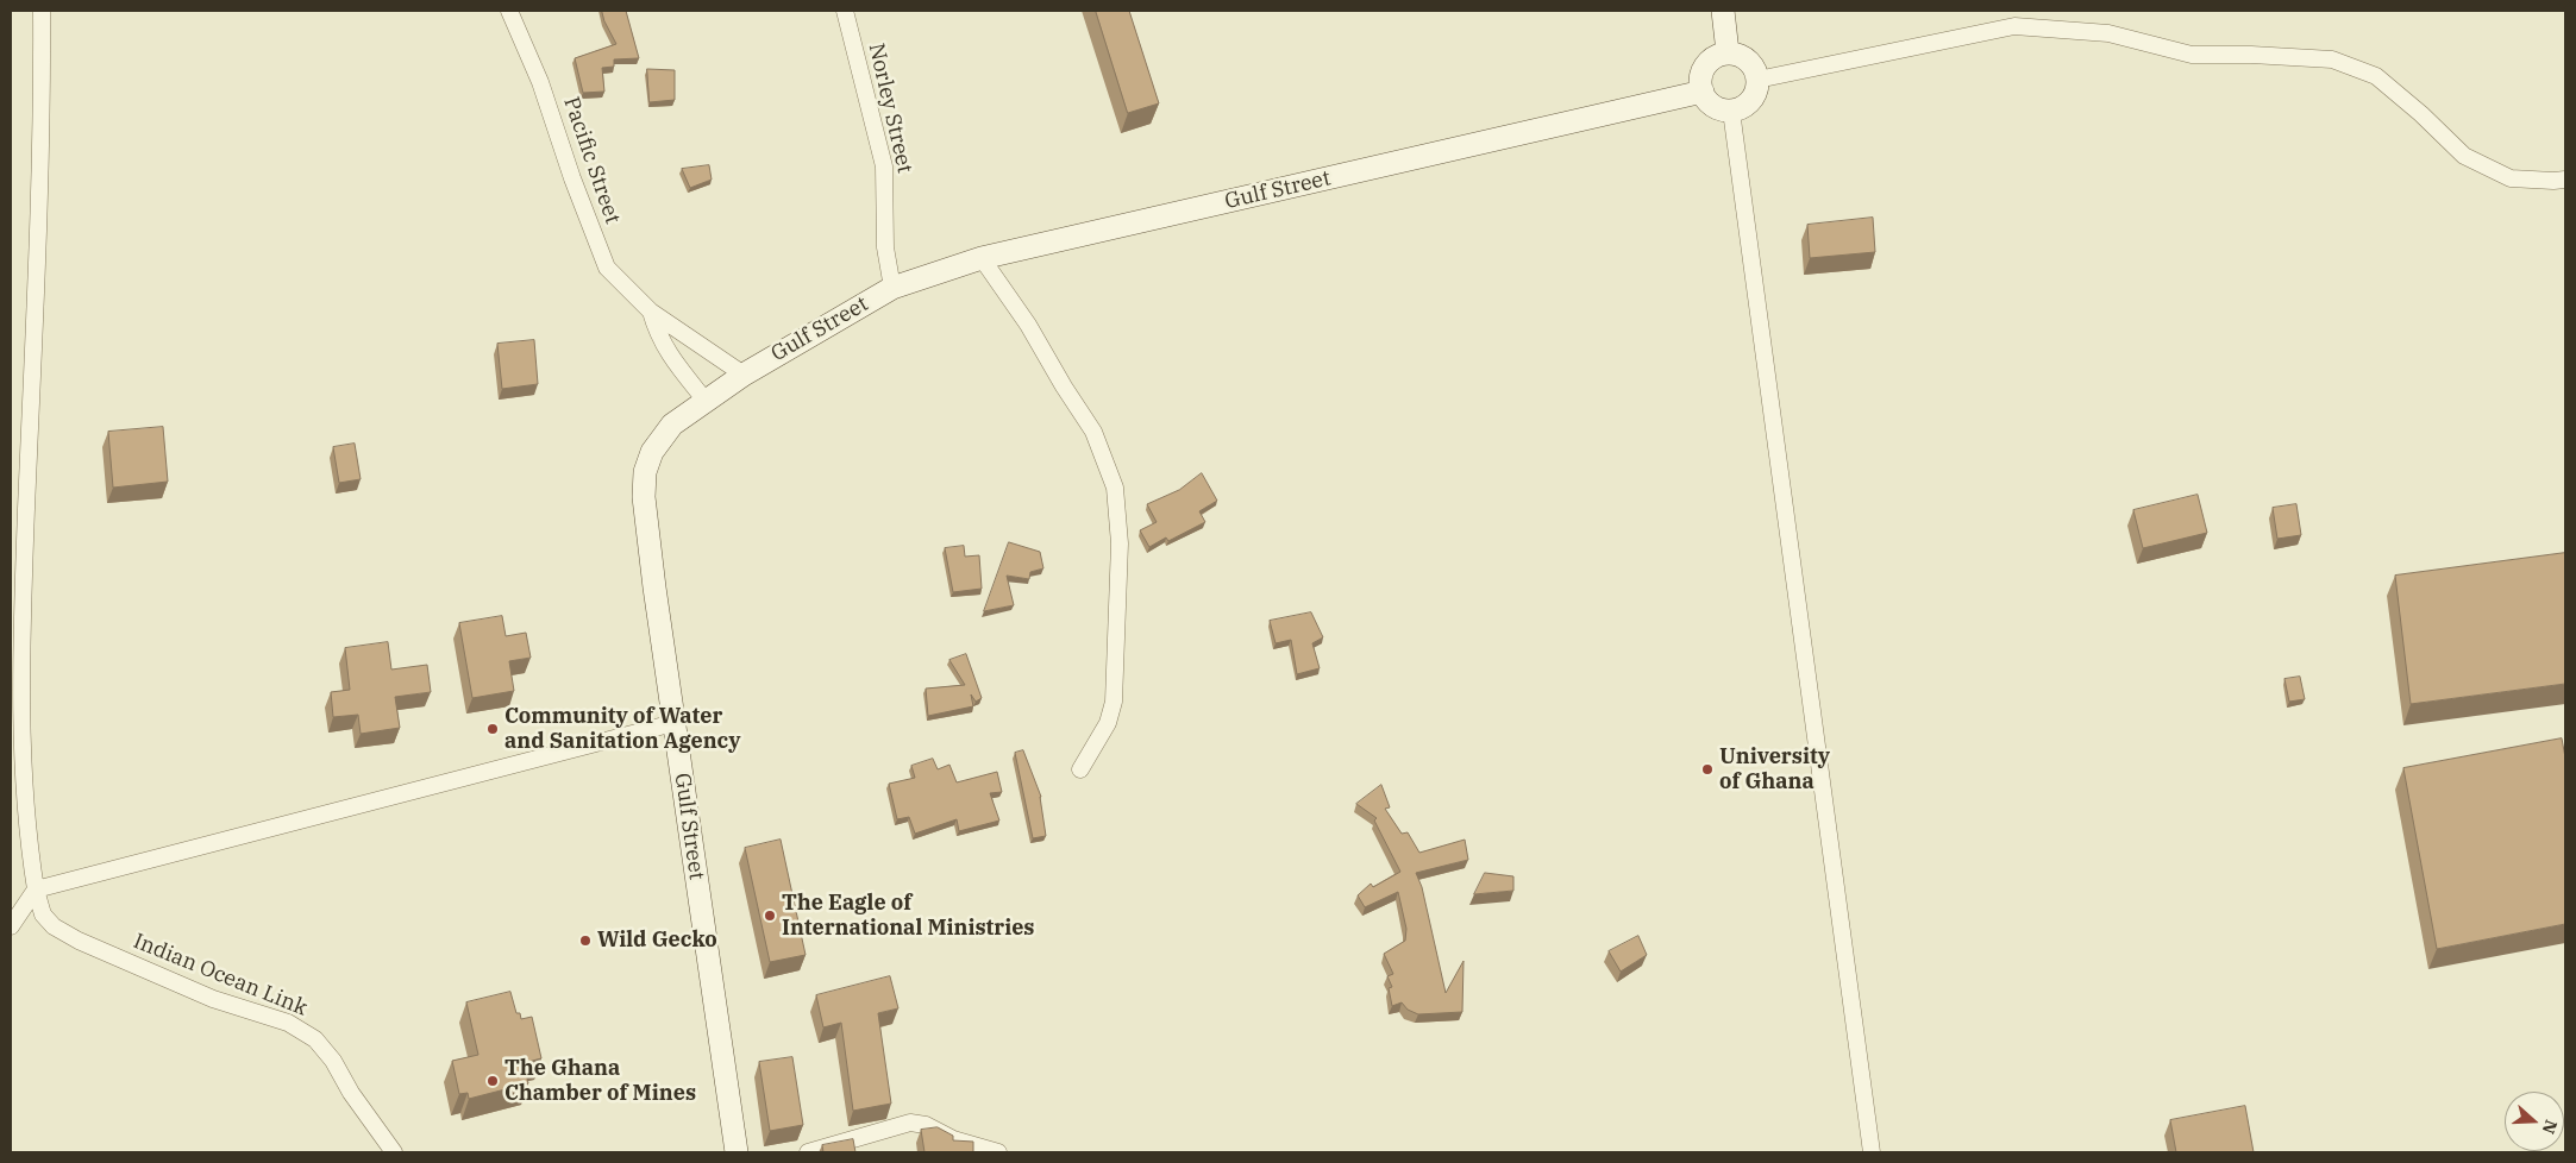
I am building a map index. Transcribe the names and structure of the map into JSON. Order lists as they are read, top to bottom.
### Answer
{
  "streets": {
    "street": [
      "Norley Street",
      "Pacific Street",
      "Gulf Street",
      "Indian Ocean Link"
    ]
  },
  "crossings": [
    ["Norley Street", "Gulf Street"],
    ["Pacific Street", "Gulf Street"]
  ],
  "places": [
    "Community of Water and Sanitation Agency",
    "University of Ghana",
    "The Eagle of International Ministries",
    "Wild Gecko",
    "The Ghana Chamber of Mines"
  ],
  "north": "right"
}
